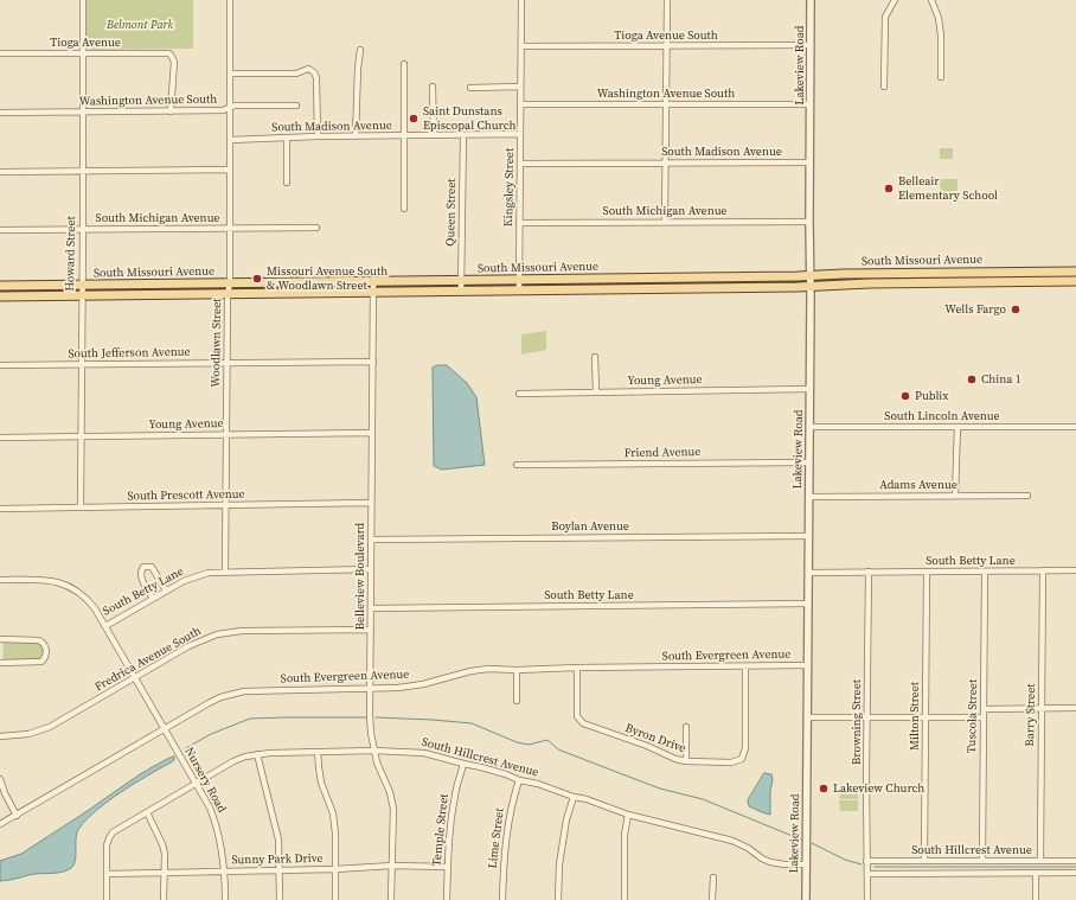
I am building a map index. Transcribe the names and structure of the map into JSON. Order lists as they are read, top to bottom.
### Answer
{
  "streets": {
    "main road": ["South Missouri Avenue"],
    "street": [
      "Tioga Avenue South",
      "Tioga Avenue",
      "Lakeview Road",
      "Washington Avenue South",
      "South Madison Avenue",
      "Kingsley Street",
      "South Michigan Avenue",
      "Queen Street",
      "Howard Street",
      "Woodlawn Street",
      "South Jefferson Avenue",
      "Young Avenue",
      "South Lincoln Avenue",
      "Friend Avenue",
      "Adams Avenue",
      "South Prescott Avenue",
      "Boylan Avenue",
      "South Betty Lane",
      "Belleview Boulevard",
      "South Evergreen Avenue",
      "Fredrica Avenue South",
      "Barry Street",
      "Milton Street",
      "Tuscola Street",
      "Browning Street",
      "Byron Drive",
      "South Hillcrest Avenue",
      "Nursery Road",
      "Temple Street",
      "Lime Street",
      "Sunny Park Drive"
    ]
  },
  "crossings": [
    ["Tioga Avenue South", "Lakeview Road"],
    ["Tioga Avenue South", "Kingsley Street"],
    ["Tioga Avenue", "Washington Avenue South"],
    ["Tioga Avenue", "Howard Street"],
    ["Lakeview Road", "Washington Avenue South"],
    ["Lakeview Road", "South Madison Avenue"],
    ["Lakeview Road", "South Michigan Avenue"],
    ["Lakeview Road", "South Missouri Avenue"],
    ["Lakeview Road", "Young Avenue"],
    ["Lakeview Road", "South Lincoln Avenue"],
    ["Lakeview Road", "Friend Avenue"],
    ["Lakeview Road", "Adams Avenue"],
    ["Lakeview Road", "Boylan Avenue"],
    ["Lakeview Road", "South Betty Lane"],
    ["Lakeview Road", "South Evergreen Avenue"],
    ["Lakeview Road", "South Hillcrest Avenue"],
    ["Washington Avenue South", "Kingsley Street"],
    ["Washington Avenue South", "Howard Street"],
    ["Washington Avenue South", "Woodlawn Street"],
    ["South Madison Avenue", "Kingsley Street"],
    ["South Madison Avenue", "Queen Street"],
    ["South Madison Avenue", "Woodlawn Street"],
    ["Kingsley Street", "South Michigan Avenue"],
    ["Kingsley Street", "South Missouri Avenue"],
    ["South Michigan Avenue", "Howard Street"],
    ["South Michigan Avenue", "Woodlawn Street"],
    ["Queen Street", "South Missouri Avenue"],
    ["Howard Street", "South Missouri Avenue"],
    ["Howard Street", "South Jefferson Avenue"],
    ["Howard Street", "Young Avenue"],
    ["Howard Street", "South Prescott Avenue"],
    ["South Missouri Avenue", "Woodlawn Street"],
    ["South Missouri Avenue", "Belleview Boulevard"],
    ["Woodlawn Street", "South Jefferson Avenue"],
    ["Woodlawn Street", "Young Avenue"],
    ["Woodlawn Street", "South Prescott Avenue"],
    ["Woodlawn Street", "South Betty Lane"],
    ["South Jefferson Avenue", "Belleview Boulevard"],
    ["Young Avenue", "Belleview Boulevard"],
    ["South Prescott Avenue", "Belleview Boulevard"],
    ["Boylan Avenue", "Belleview Boulevard"],
    ["South Betty Lane", "Belleview Boulevard"],
    ["South Betty Lane", "Barry Street"],
    ["South Betty Lane", "Milton Street"],
    ["South Betty Lane", "Tuscola Street"],
    ["South Betty Lane", "Browning Street"],
    ["South Betty Lane", "Nursery Road"],
    ["Belleview Boulevard", "South Evergreen Avenue"],
    ["Belleview Boulevard", "Fredrica Avenue South"],
    ["Belleview Boulevard", "South Hillcrest Avenue"],
    ["Belleview Boulevard", "Sunny Park Drive"],
    ["South Evergreen Avenue", "Byron Drive"],
    ["South Evergreen Avenue", "Nursery Road"],
    ["Fredrica Avenue South", "Nursery Road"],
    ["Barry Street", "South Hillcrest Avenue"],
    ["Milton Street", "South Hillcrest Avenue"],
    ["Tuscola Street", "South Hillcrest Avenue"],
    ["Browning Street", "South Hillcrest Avenue"],
    ["South Hillcrest Avenue", "Nursery Road"],
    ["South Hillcrest Avenue", "Temple Street"],
    ["South Hillcrest Avenue", "Lime Street"],
    ["South Hillcrest Avenue", "Sunny Park Drive"],
    ["Nursery Road", "Sunny Park Drive"],
    ["Temple Street", "Sunny Park Drive"]
  ],
  "parks": ["Belmont Park"],
  "places": [
    "Saint Dunstans Episcopal Church",
    "Belleair Elementary School",
    "Missouri Avenue South & Woodlawn Street",
    "Wells Fargo",
    "China 1",
    "Publix",
    "Lakeview Church"
  ]
}
